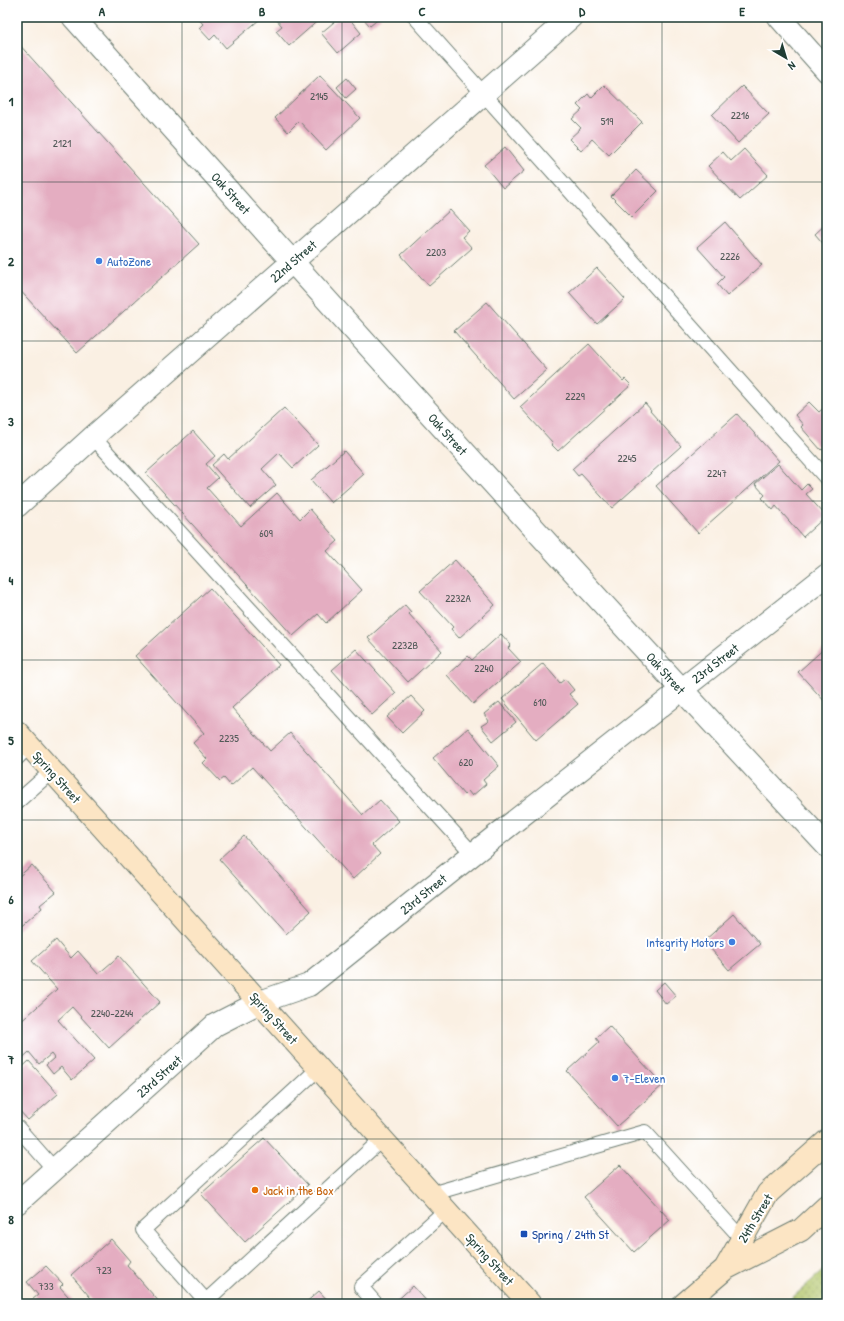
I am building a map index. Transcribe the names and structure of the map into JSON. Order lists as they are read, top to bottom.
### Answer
{
  "streets": {
    "main road": ["Spring Street", "24th Street"],
    "street": ["Oak Street", "22nd Street", "23rd Street"]
  },
  "crossings": [
    ["Oak Street", "22nd Street"],
    ["Oak Street", "23rd Street"],
    ["23rd Street", "Spring Street"]
  ],
  "places": {
    "other": [
      "AutoZone",
      "Integrity Motors",
      "7-Eleven",
      "Jack in the Box"
    ],
    "transit": ["Spring / 24th St"]
  },
  "house_numbers": [
    "2145",
    "2216",
    "519",
    "2121",
    "2203",
    "2226",
    "2229",
    "2245",
    "2247",
    "609",
    "2232A",
    "2232B",
    "2240",
    "610",
    "2235",
    "620",
    "2240-2244",
    "723",
    "733"
  ],
  "north": "bottom right",
  "grid": {
    "columns": [
      "A",
      "B",
      "C",
      "D",
      "E"
    ],
    "rows": [
      "1",
      "2",
      "3",
      "4",
      "5",
      "6",
      "7",
      "8"
    ]
  }
}
